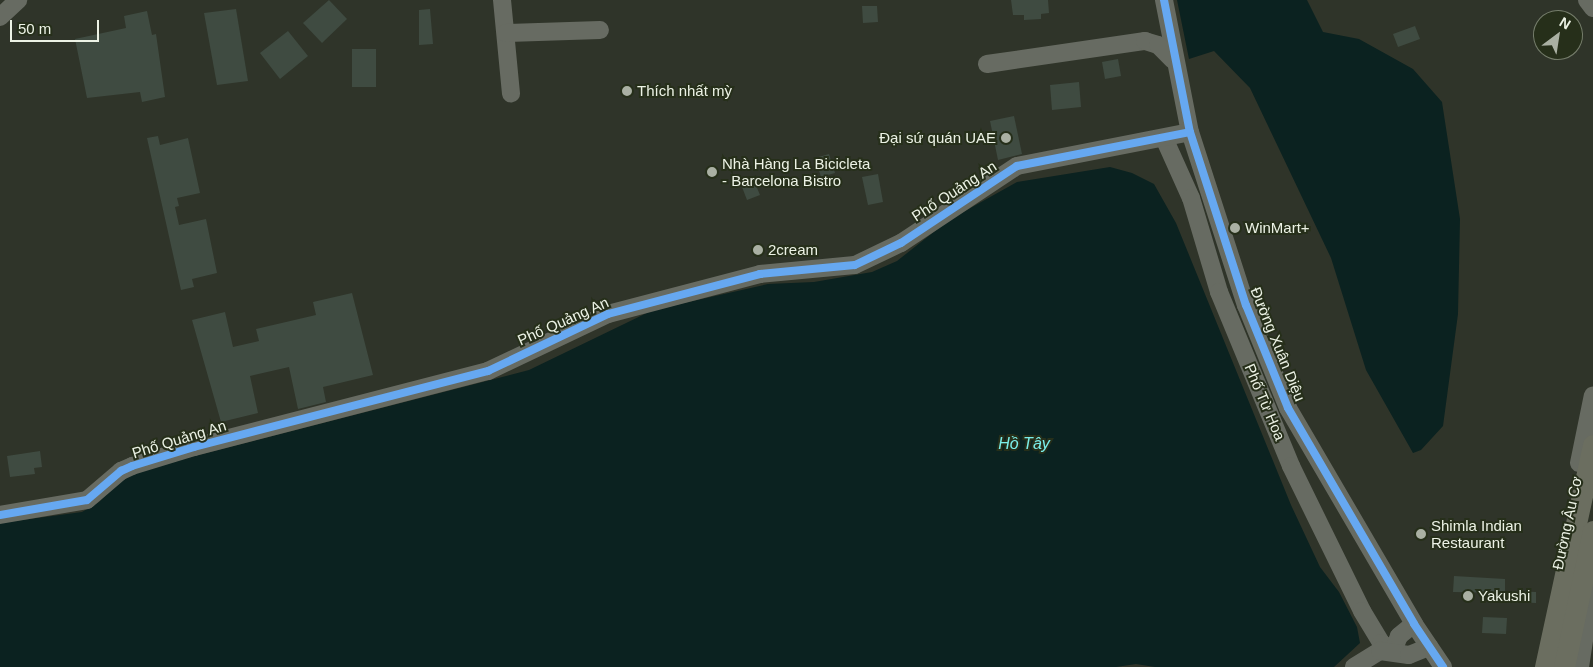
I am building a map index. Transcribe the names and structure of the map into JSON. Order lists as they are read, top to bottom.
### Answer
{
  "streets": {
    "main road": ["Đường Âu Cơ"],
    "street": ["Phố Quảng An", "Đường Xuân Diệu", "Phố Từ Hoa"]
  },
  "crossings": [
    ["Phố Quảng An", "Đường Xuân Diệu"],
    ["Phố Quảng An", "Phố Từ Hoa"]
  ],
  "water": ["Hồ Tây"],
  "places": [
    "Thích nhất mỳ",
    "Đại sứ quán UAE",
    "Nhà Hàng La Bicicleta - Barcelona Bistro",
    "WinMart+",
    "2cream",
    "Shimla Indian Restaurant",
    "Yakushi"
  ],
  "scale_bar": "50 m",
  "north": "top right"
}
